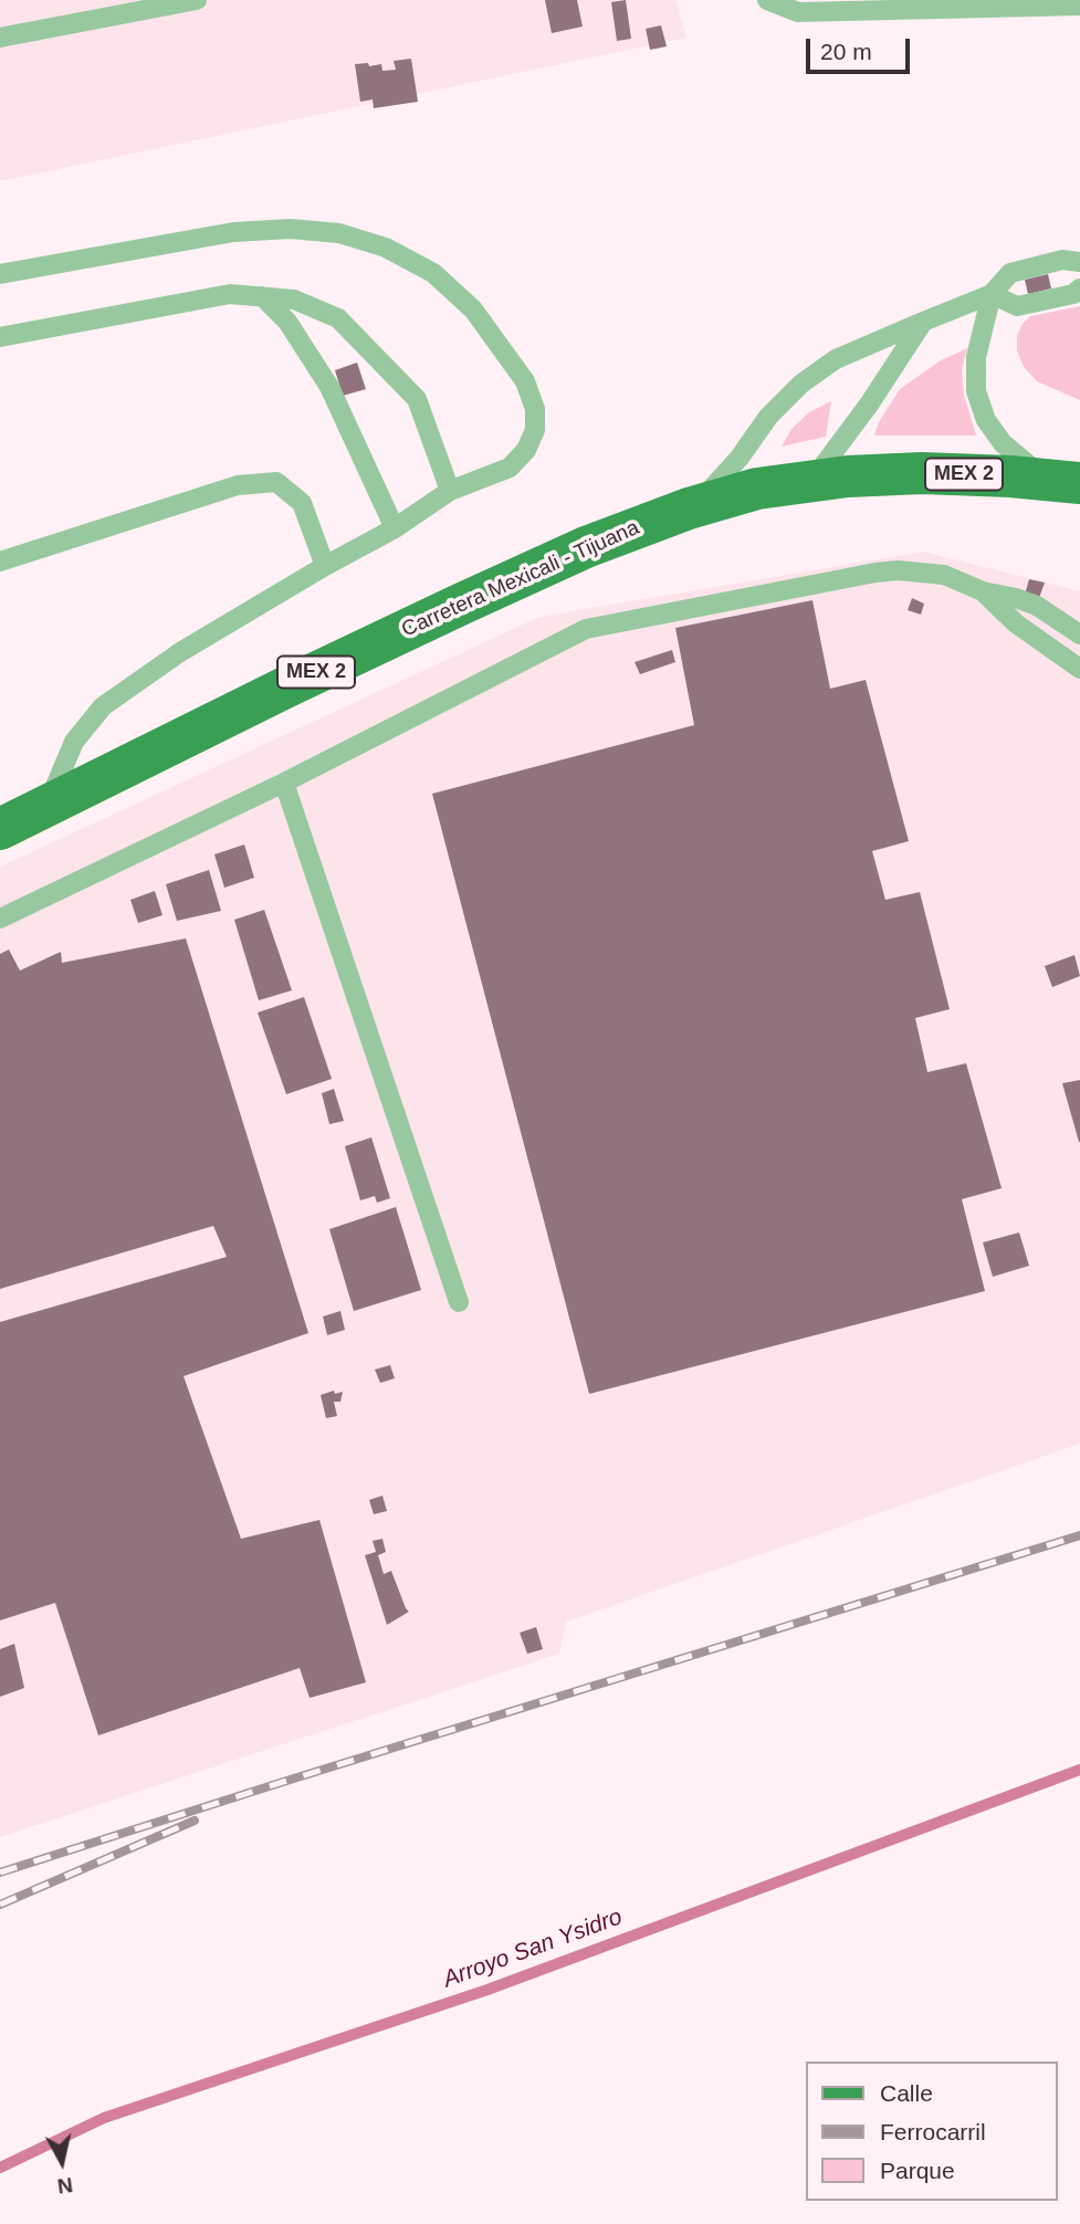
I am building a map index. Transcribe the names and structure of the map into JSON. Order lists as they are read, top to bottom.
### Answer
{
  "streets": {
    "main road": ["MEX 2", "Carretera Mexicali - Tijuana"]
  },
  "water": ["Arroyo San Ysidro"],
  "legend": ["Calle", "Ferrocarril", "Parque"],
  "scale_bar": "20 m",
  "north": "bottom"
}
